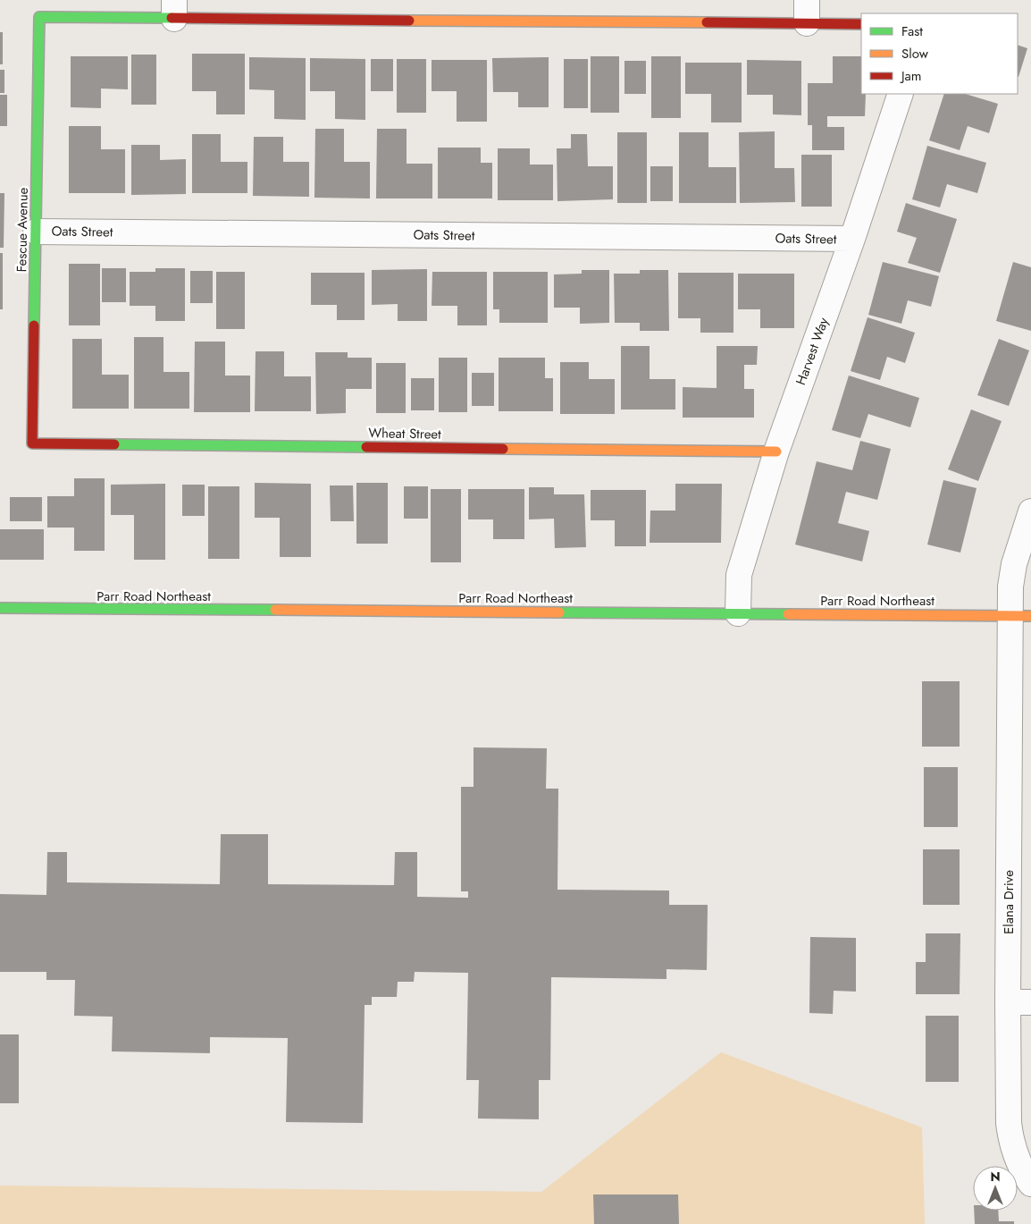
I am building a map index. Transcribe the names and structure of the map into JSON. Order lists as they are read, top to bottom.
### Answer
{
  "streets": {
    "street": [
      "Fescue Avenue",
      "Oats Street",
      "Harvest Way",
      "Wheat Street",
      "Parr Road Northeast",
      "Elana Drive"
    ]
  },
  "crossings": [
    ["Fescue Avenue", "Oats Street"],
    ["Fescue Avenue", "Wheat Street"],
    ["Oats Street", "Harvest Way"],
    ["Harvest Way", "Wheat Street"],
    ["Harvest Way", "Parr Road Northeast"],
    ["Parr Road Northeast", "Elana Drive"]
  ],
  "legend": ["Fast", "Slow", "Jam"],
  "north": "top"
}
